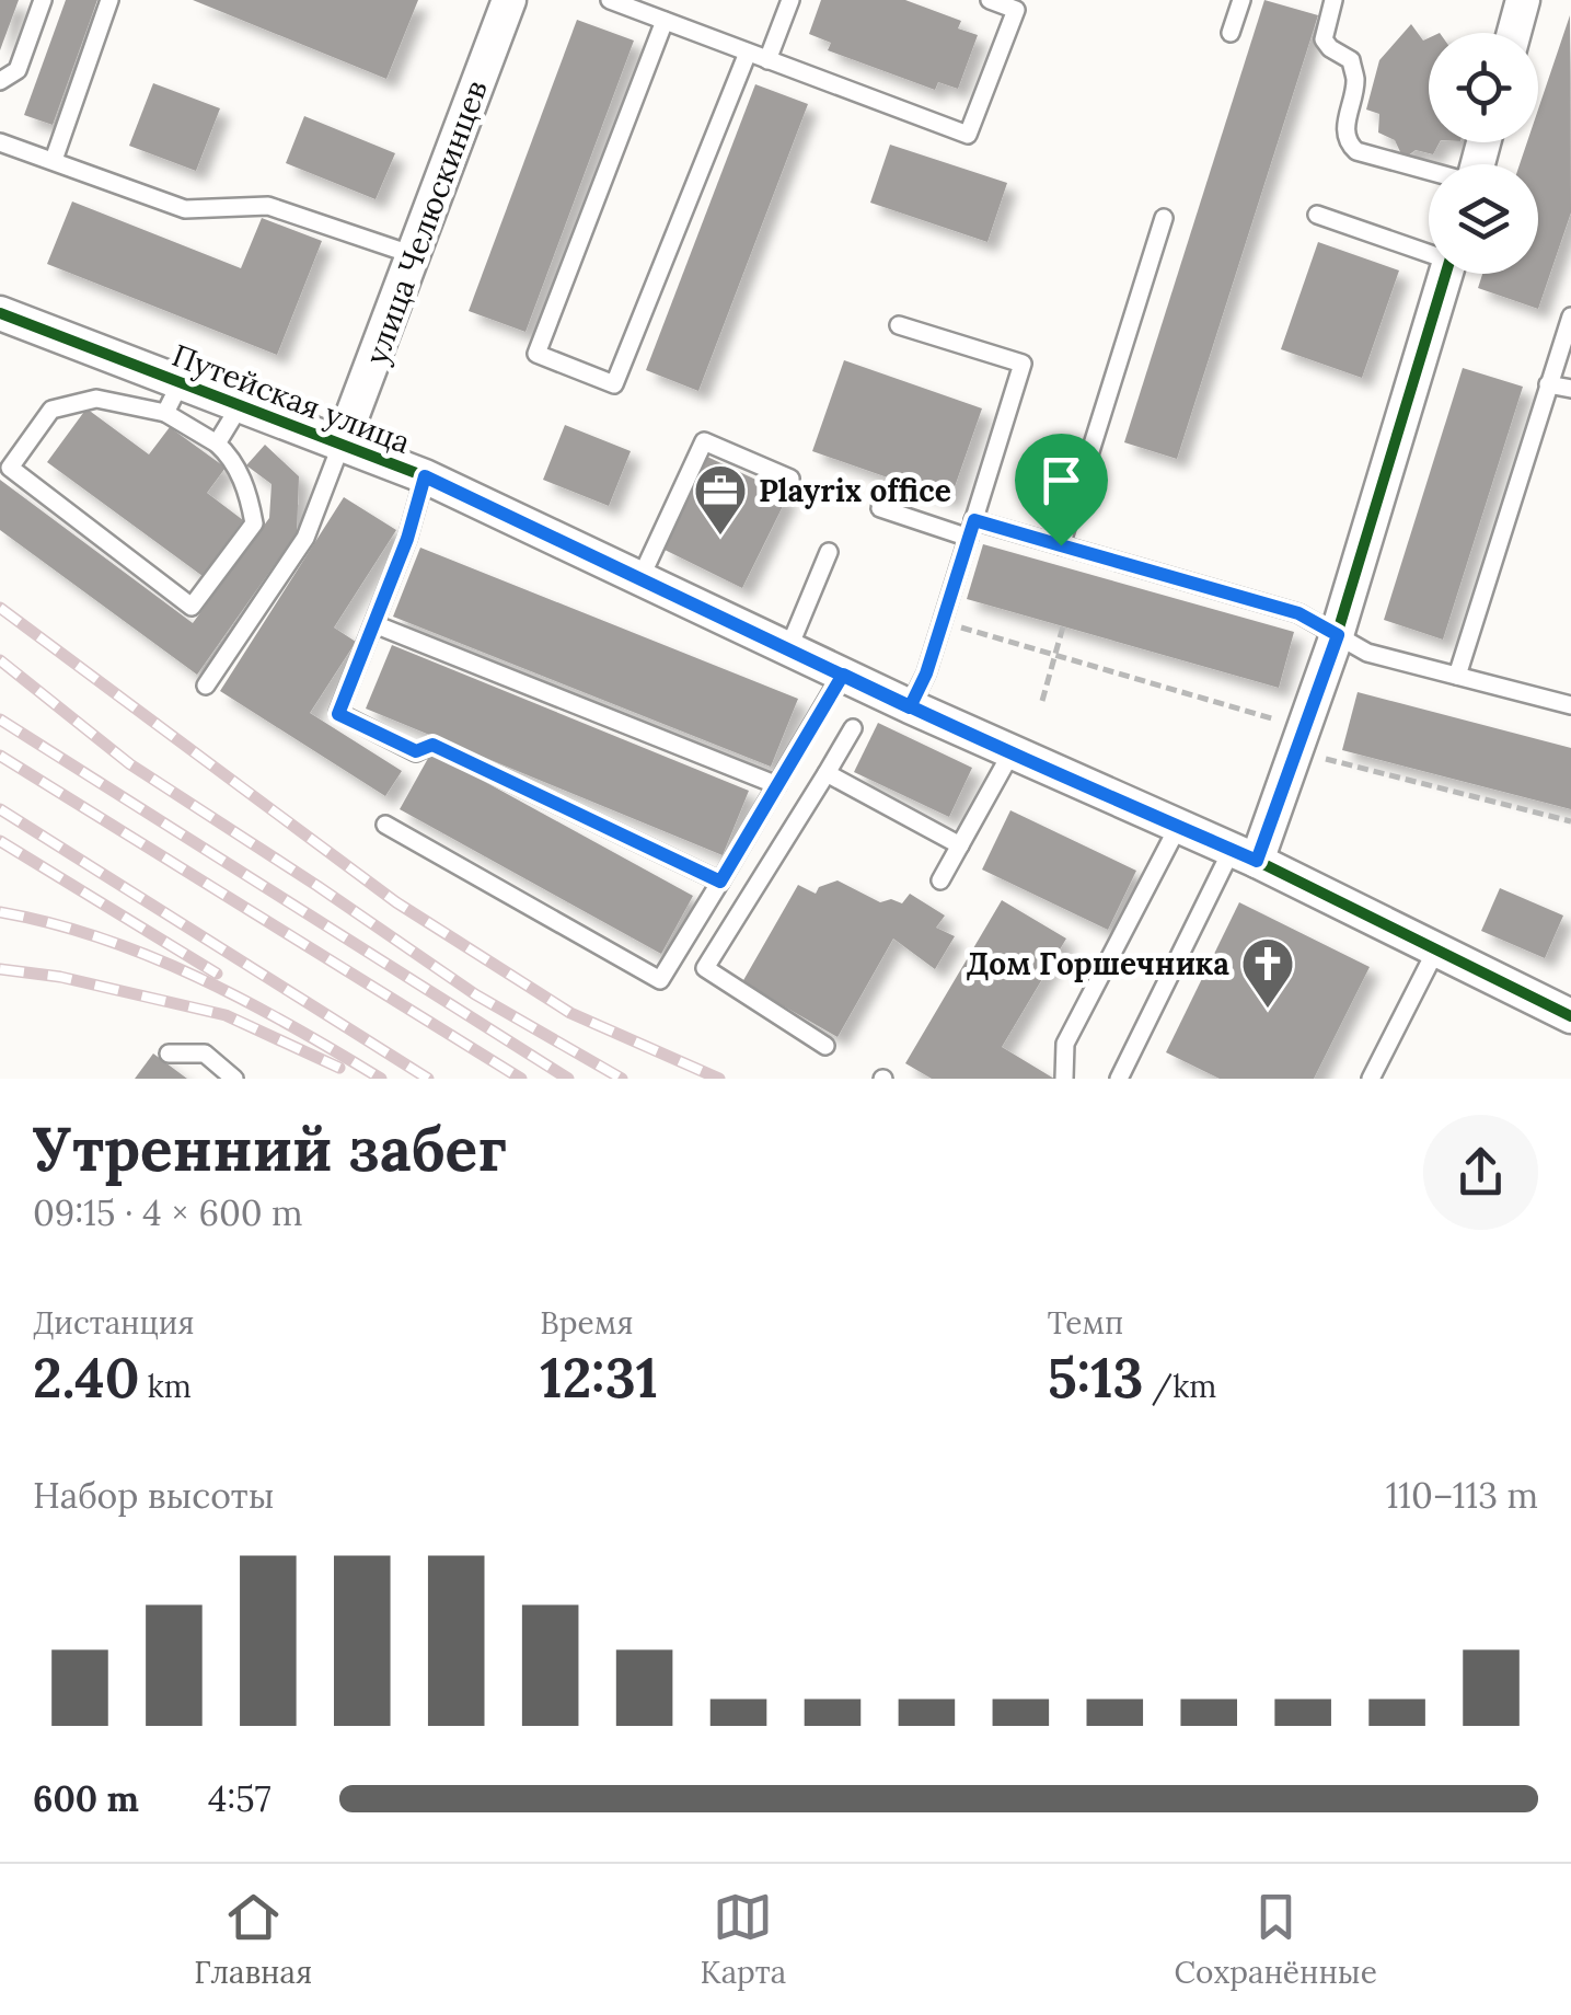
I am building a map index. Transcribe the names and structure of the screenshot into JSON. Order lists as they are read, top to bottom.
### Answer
{
  "streets": {
    "street": ["улица Челюскинцев", "Путейская улица"]
  },
  "crossings": [
    ["улица Челюскинцев", "Путейская улица"]
  ],
  "places": {
    "office": ["Playrix office"],
    "church": ["Дом Горшечника"]
  },
  "page": {
    "heading": ["Утренний забег", "09:15 · 4 × 600 m"],
    "stats": [
      ["Дистанция", "2.40 km"],
      ["Время", "12:31"],
      ["Темп", "5:13 /km"]
    ],
    "chart": ["Набор высоты", "110–113 m"],
    "list": [
      {
        "name": "600 m",
        "note": "4:57"
      }
    ],
    "tabs": ["Главная", "Карта", "Сохранённые"]
  }
}
